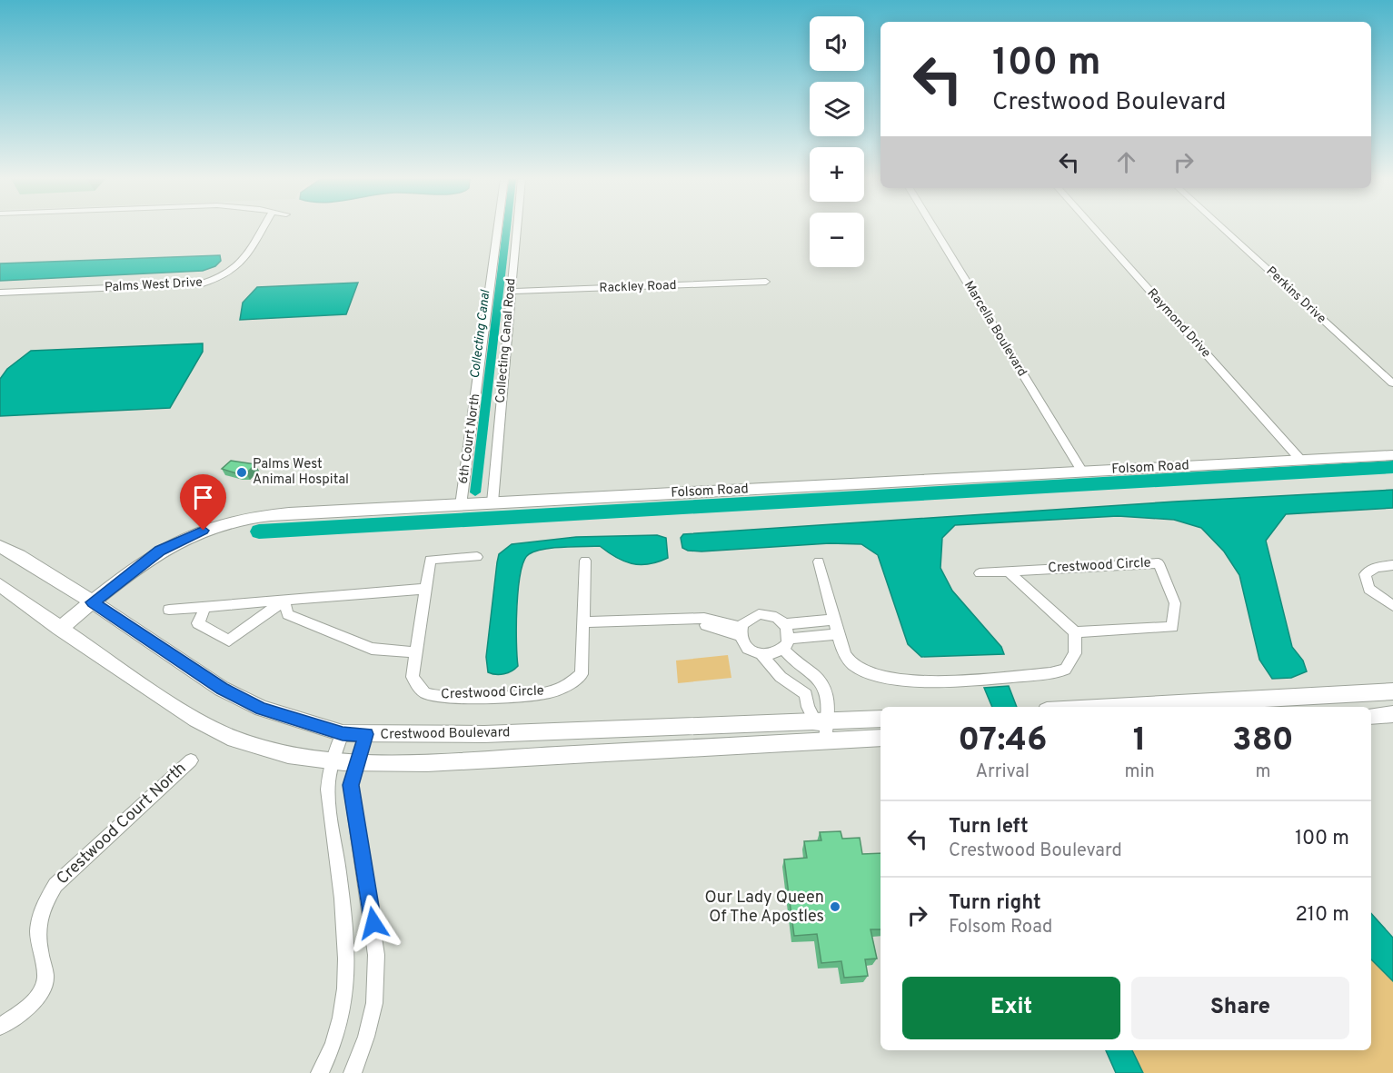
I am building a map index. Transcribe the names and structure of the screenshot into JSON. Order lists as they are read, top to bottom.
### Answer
{
  "streets": {
    "main road": ["Folsom Road", "Crestwood Boulevard"],
    "street": [
      "Palms West Drive",
      "Rackley Road",
      "Perkins Drive",
      "Raymond Drive",
      "Marcella Boulevard",
      "Collecting Canal Road",
      "6th Court North",
      "Crestwood Circle",
      "Crestwood Court North"
    ]
  },
  "crossings": [
    ["Rackley Road", "Collecting Canal Road"],
    ["Raymond Drive", "Folsom Road"],
    ["Marcella Boulevard", "Folsom Road"],
    ["Collecting Canal Road", "Folsom Road"],
    ["6th Court North", "Folsom Road"],
    ["Folsom Road", "Crestwood Boulevard"]
  ],
  "water": ["Collecting Canal"],
  "places": ["Palms West Animal Hospital", "Our Lady Queen Of The Apostles"],
  "page": {
    "map_buttons": ["+", "−"],
    "turn": ["100 m", "Crestwood Boulevard"],
    "eta": [
      "07:46",
      "Arrival",
      "1",
      "min",
      "380",
      "m"
    ],
    "list": [
      {
        "name": "Turn left",
        "note": "Crestwood Boulevard",
        "value": "100 m"
      },
      {
        "name": "Turn right",
        "note": "Folsom Road",
        "value": "210 m"
      }
    ],
    "buttons": ["Exit", "Share"]
  }
}
